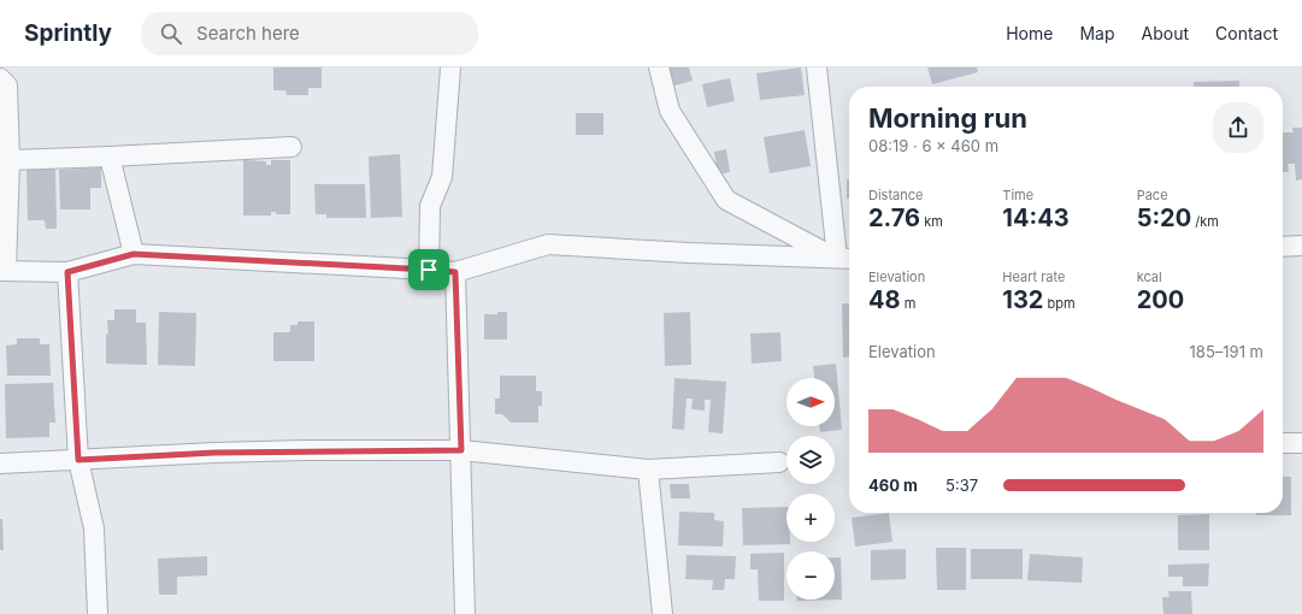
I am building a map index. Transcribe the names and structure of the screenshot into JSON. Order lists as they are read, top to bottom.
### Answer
{
  "north": "right",
  "page": {
    "header": "Sprintly",
    "search": "Search here",
    "nav": [
      "Home",
      "Map",
      "About",
      "Contact"
    ],
    "heading": ["Morning run", "08:19 · 6 × 460 m"],
    "stats": [
      ["Distance", "2.76 km"],
      ["Time", "14:43"],
      ["Pace", "5:20 /km"],
      ["Elevation", "48 m"],
      ["Heart rate", "132 bpm"],
      ["kcal", "200"]
    ],
    "chart": ["Elevation", "185–191 m"],
    "map_buttons": ["+", "−"],
    "list": [
      {
        "name": "460 m",
        "note": "5:37"
      }
    ]
  }
}
